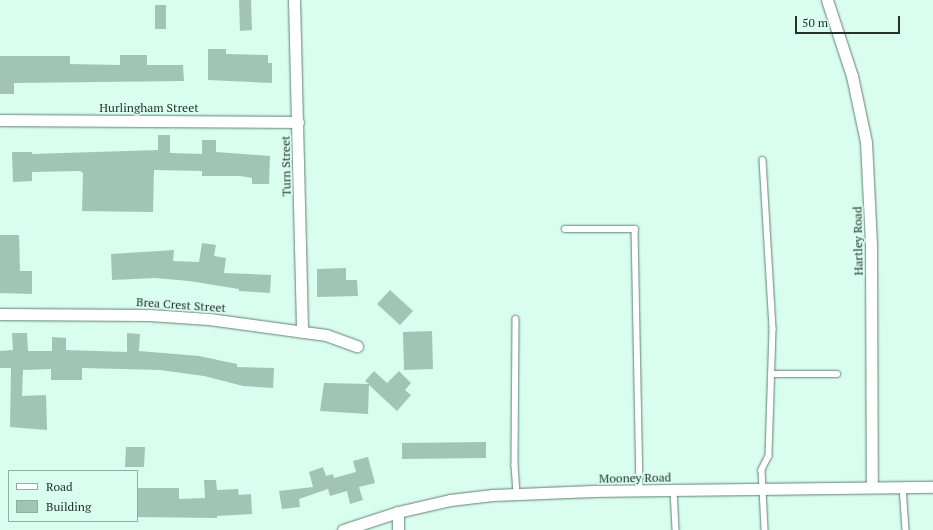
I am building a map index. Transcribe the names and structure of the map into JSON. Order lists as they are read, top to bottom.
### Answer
{
  "streets": {
    "street": [
      "Hurlingham Street",
      "Turn Street",
      "Hartley Road",
      "Brea Crest Street",
      "Mooney Road"
    ]
  },
  "crossings": [
    ["Hurlingham Street", "Turn Street"],
    ["Turn Street", "Brea Crest Street"],
    ["Hartley Road", "Mooney Road"]
  ],
  "legend": ["Road", "Building"],
  "scale_bar": "50 m"
}
